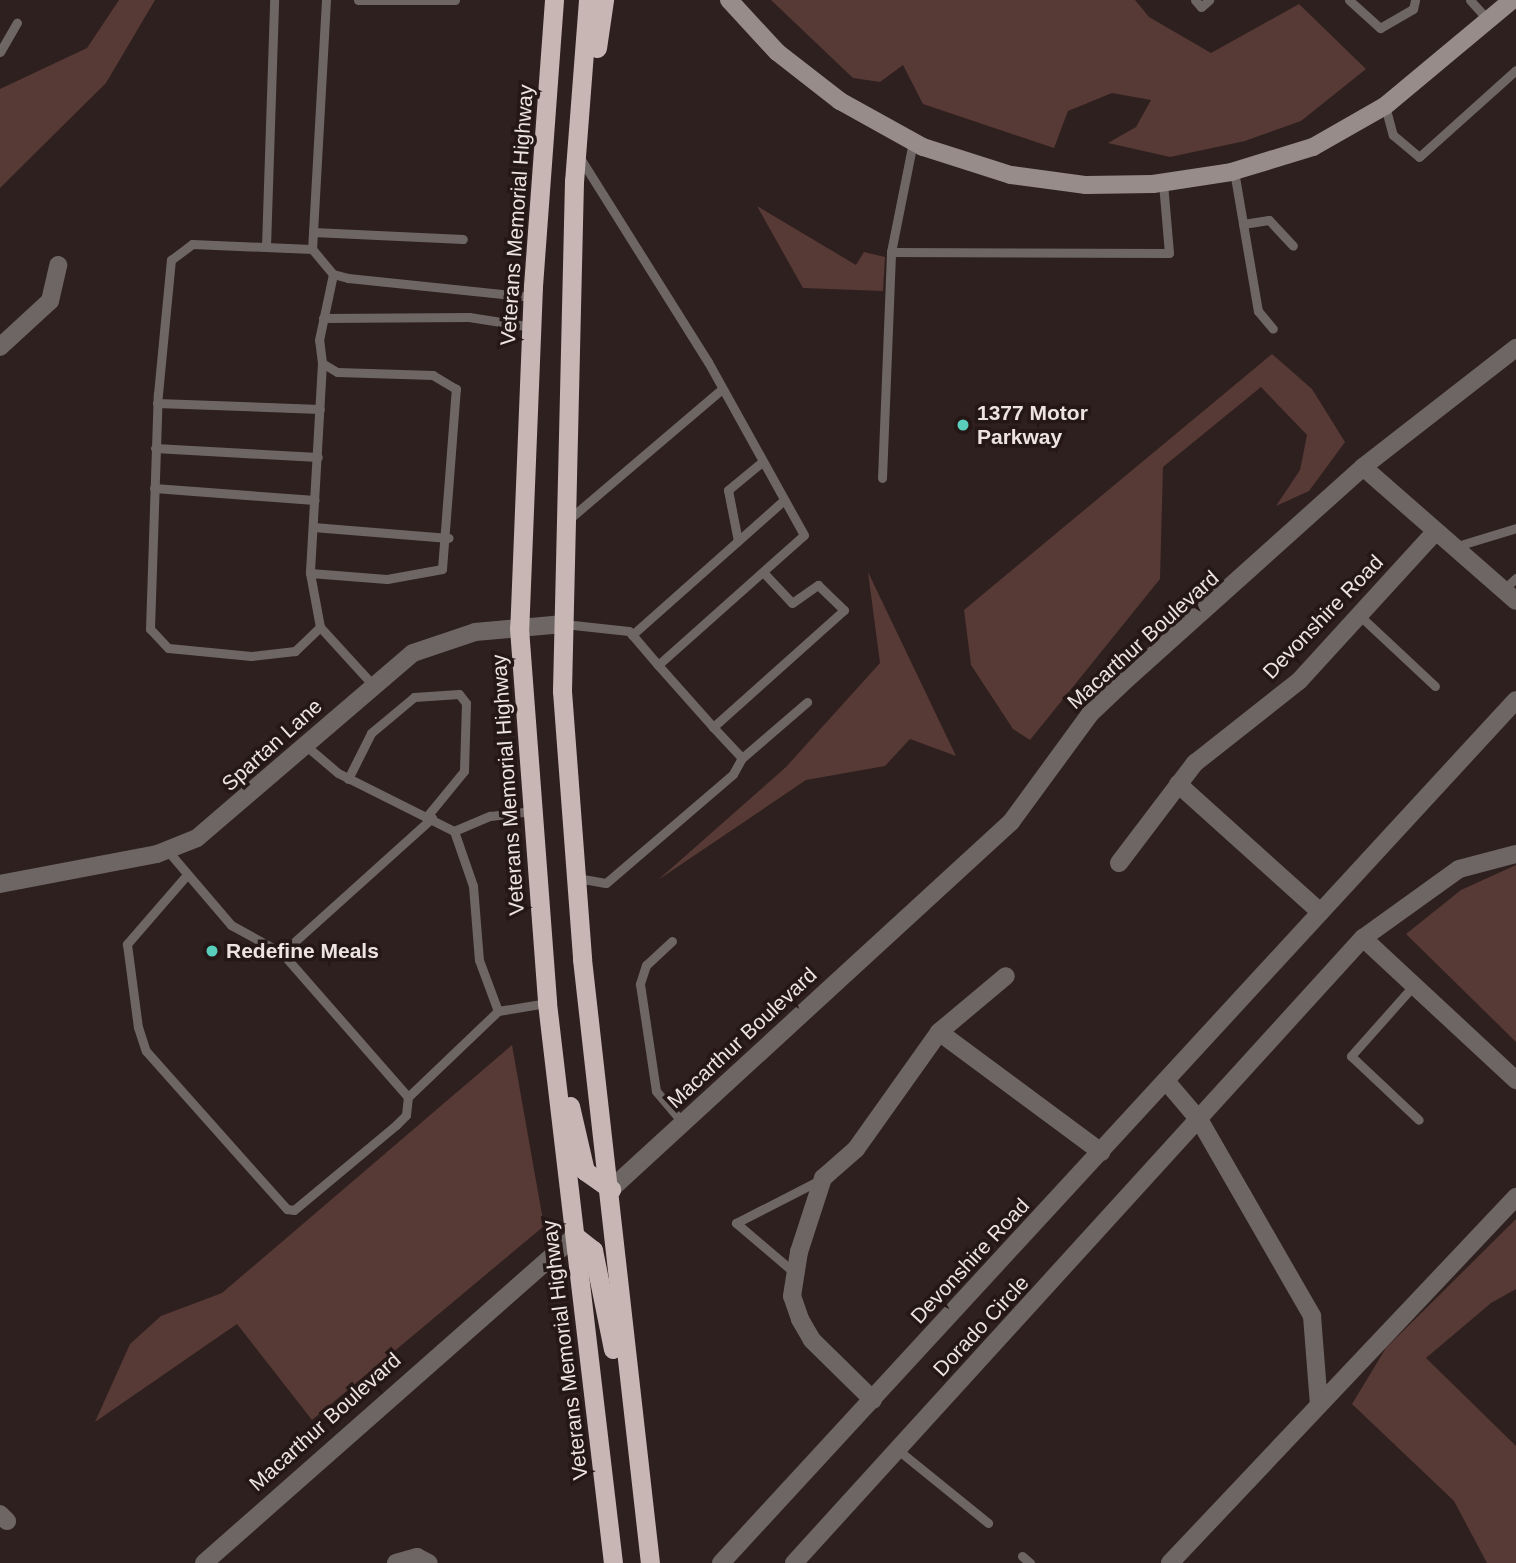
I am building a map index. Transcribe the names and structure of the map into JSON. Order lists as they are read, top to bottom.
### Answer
{
  "streets": {
    "highway": ["Veterans Memorial Highway"],
    "street": [
      "Devonshire Road",
      "Macarthur Boulevard",
      "Spartan Lane",
      "Dorado Circle"
    ]
  },
  "crossings": [
    ["Veterans Memorial Highway", "Macarthur Boulevard"],
    ["Veterans Memorial Highway", "Spartan Lane"]
  ],
  "places": ["1377 Motor Parkway", "Redefine Meals"]
}
